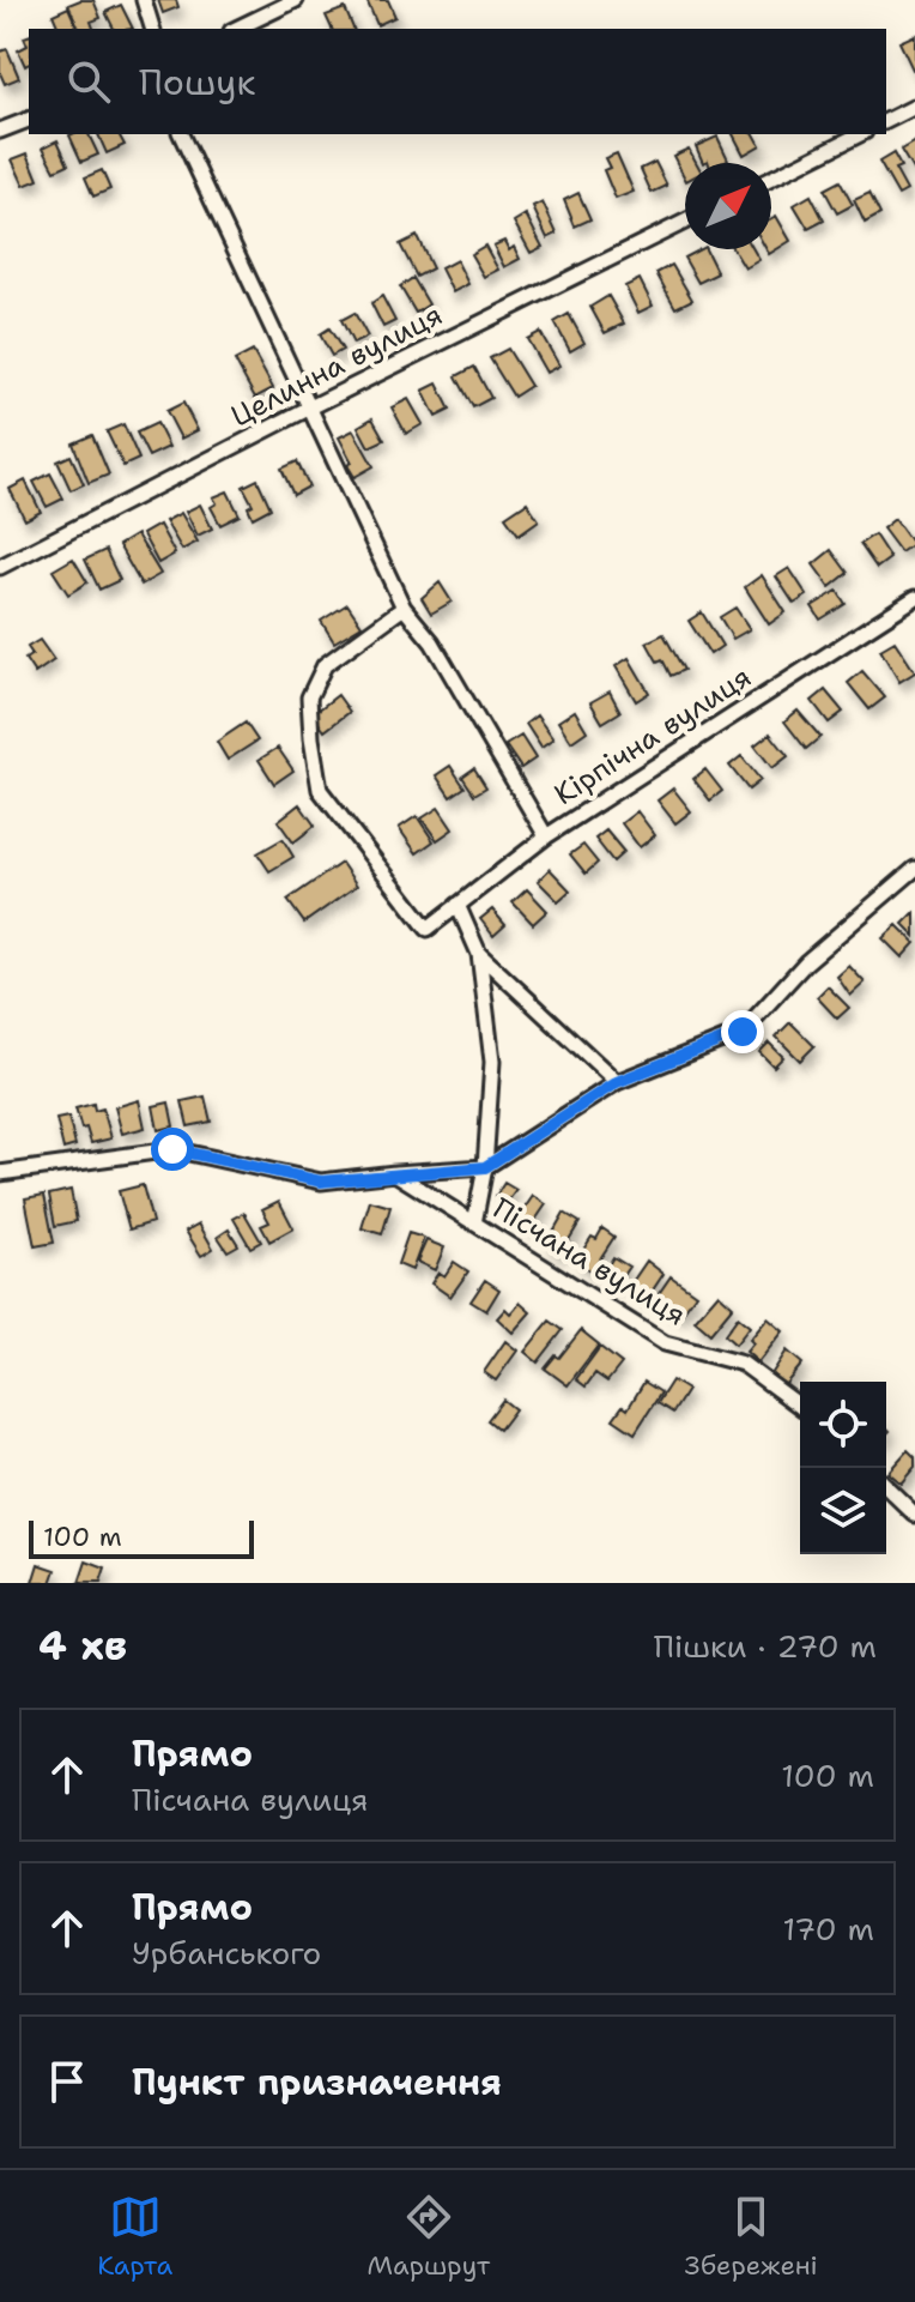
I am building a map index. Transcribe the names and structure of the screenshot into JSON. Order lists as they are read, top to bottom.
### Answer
{
  "streets": {
    "street": ["Целинна вулиця", "Кiрпiчна вулиця", "Пiсчана вулиця"]
  },
  "scale_bar": "100 m",
  "north": "top right",
  "page": {
    "search": "Пошук",
    "scale": "100 m",
    "heading": ["4 хв", "Пішки · 270 m"],
    "list": [
      ["Прямо", "Пiсчана вулиця", "100 m"],
      ["Прямо", "Урбанського", "170 m"],
      "Пункт призначення"
    ],
    "nav": ["Карта", "Маршрут", "Збережені"]
  }
}
